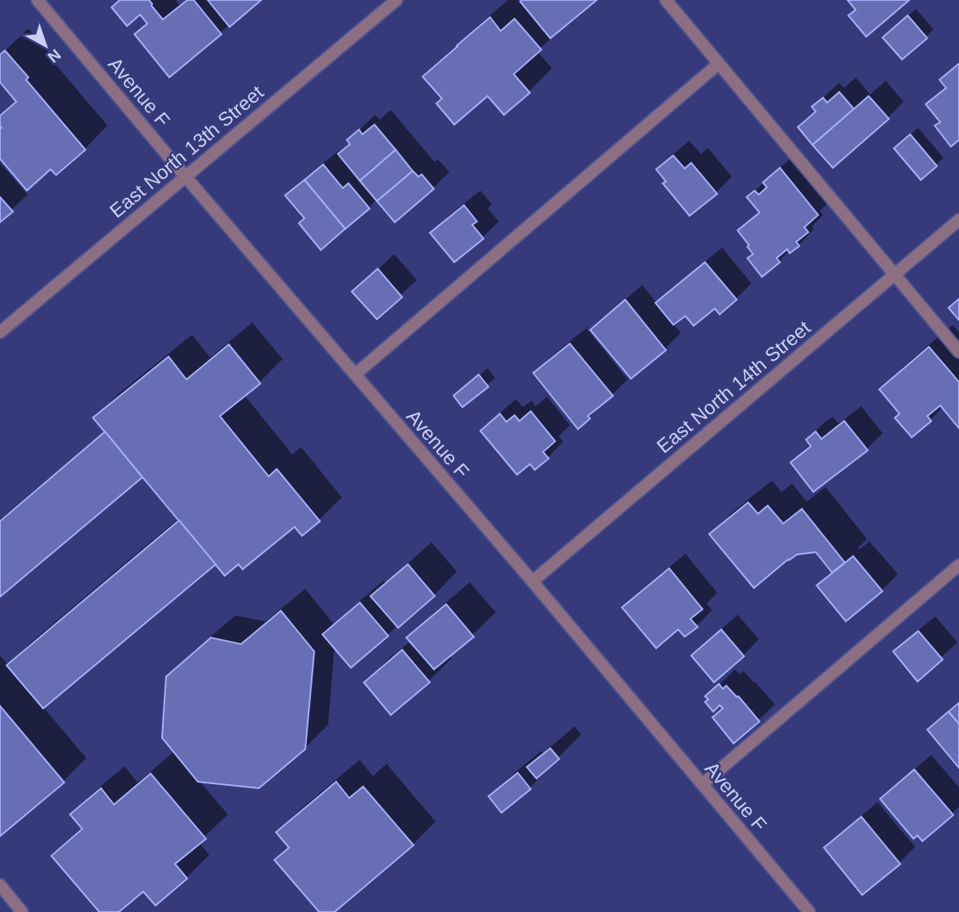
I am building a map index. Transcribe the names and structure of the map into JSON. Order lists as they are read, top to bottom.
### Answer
{
  "streets": {
    "street": ["Avenue F", "East North 13th Street", "East North 14th Street"]
  },
  "crossings": [
    ["Avenue F", "East North 13th Street"],
    ["Avenue F", "East North 14th Street"]
  ],
  "north": "bottom right"
}
